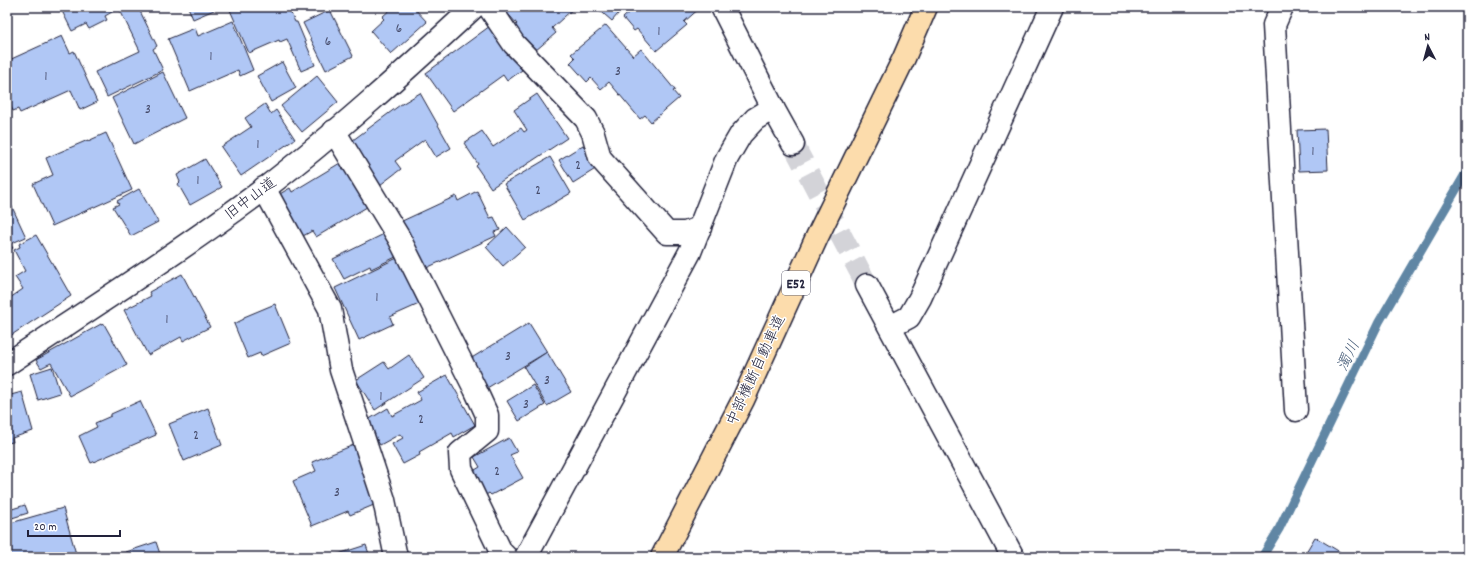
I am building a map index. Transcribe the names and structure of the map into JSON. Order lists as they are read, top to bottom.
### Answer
{
  "streets": {
    "highway": ["E52", "中部横断自動車道"],
    "street": ["旧中山道"]
  },
  "water": ["濁川"],
  "house_numbers": [
    "6",
    "1",
    "6",
    "1",
    "3",
    "1",
    "3",
    "1",
    "1",
    "2",
    "1",
    "2",
    "1",
    "1",
    "3",
    "3",
    "1",
    "3",
    "2",
    "2",
    "2",
    "3"
  ],
  "scale_bar": "20 m",
  "north": "top"
}
